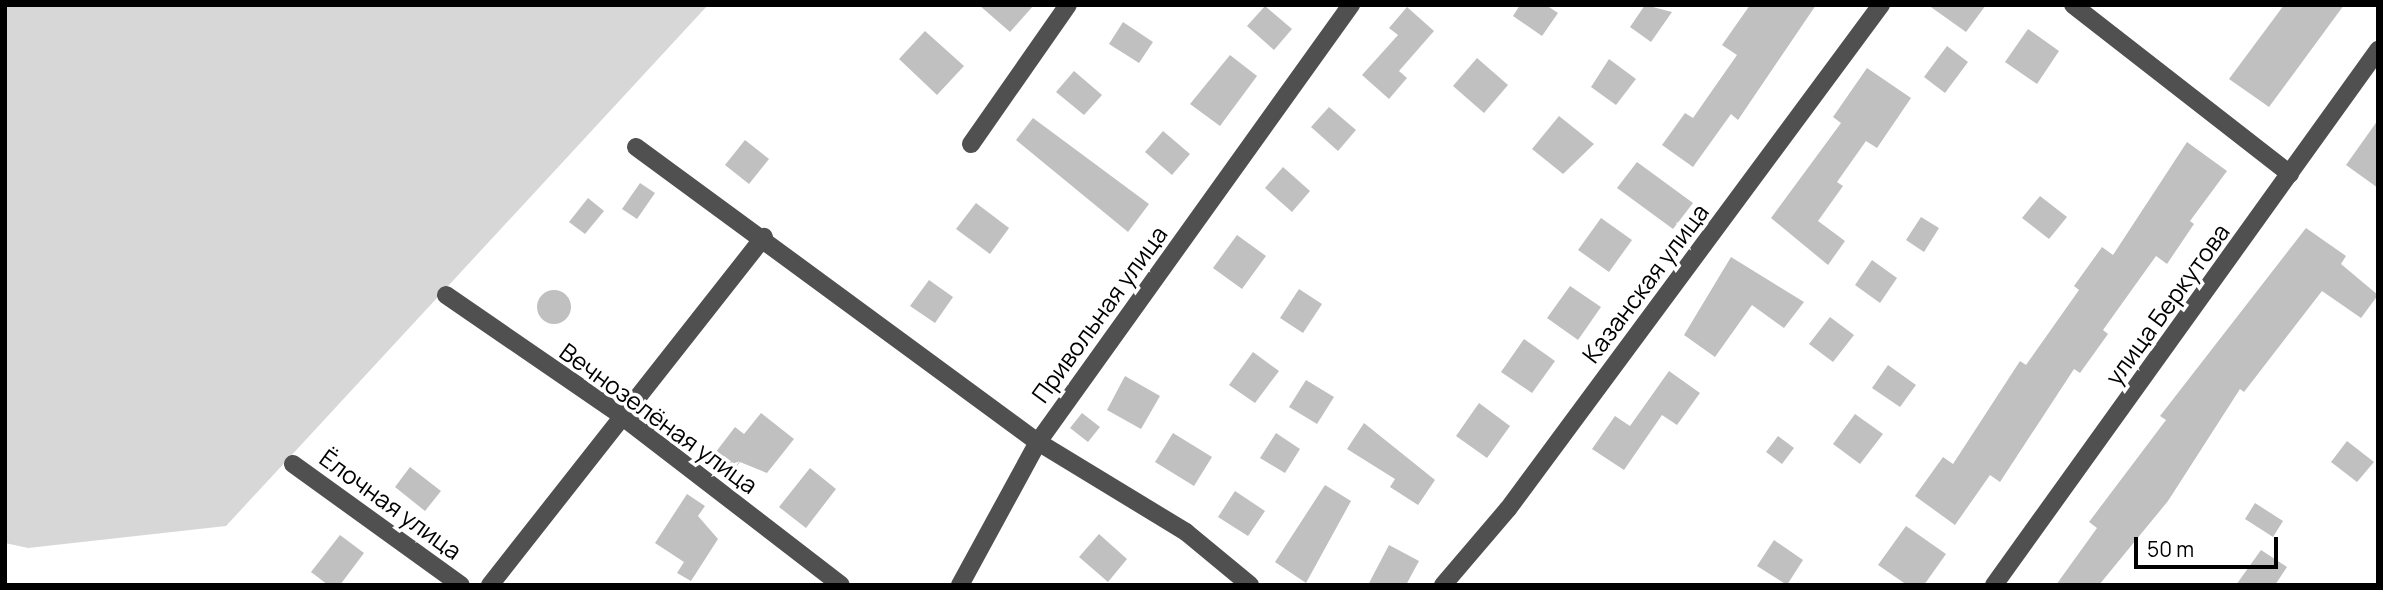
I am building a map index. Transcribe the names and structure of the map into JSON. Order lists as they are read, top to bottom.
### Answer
{
  "streets": {
    "street": [
      "Казанская улица",
      "улица Беркутова",
      "Привольная улица",
      "Вечнозелёная улица",
      "Ёлочная улица"
    ]
  },
  "scale_bar": "50 m"
}
